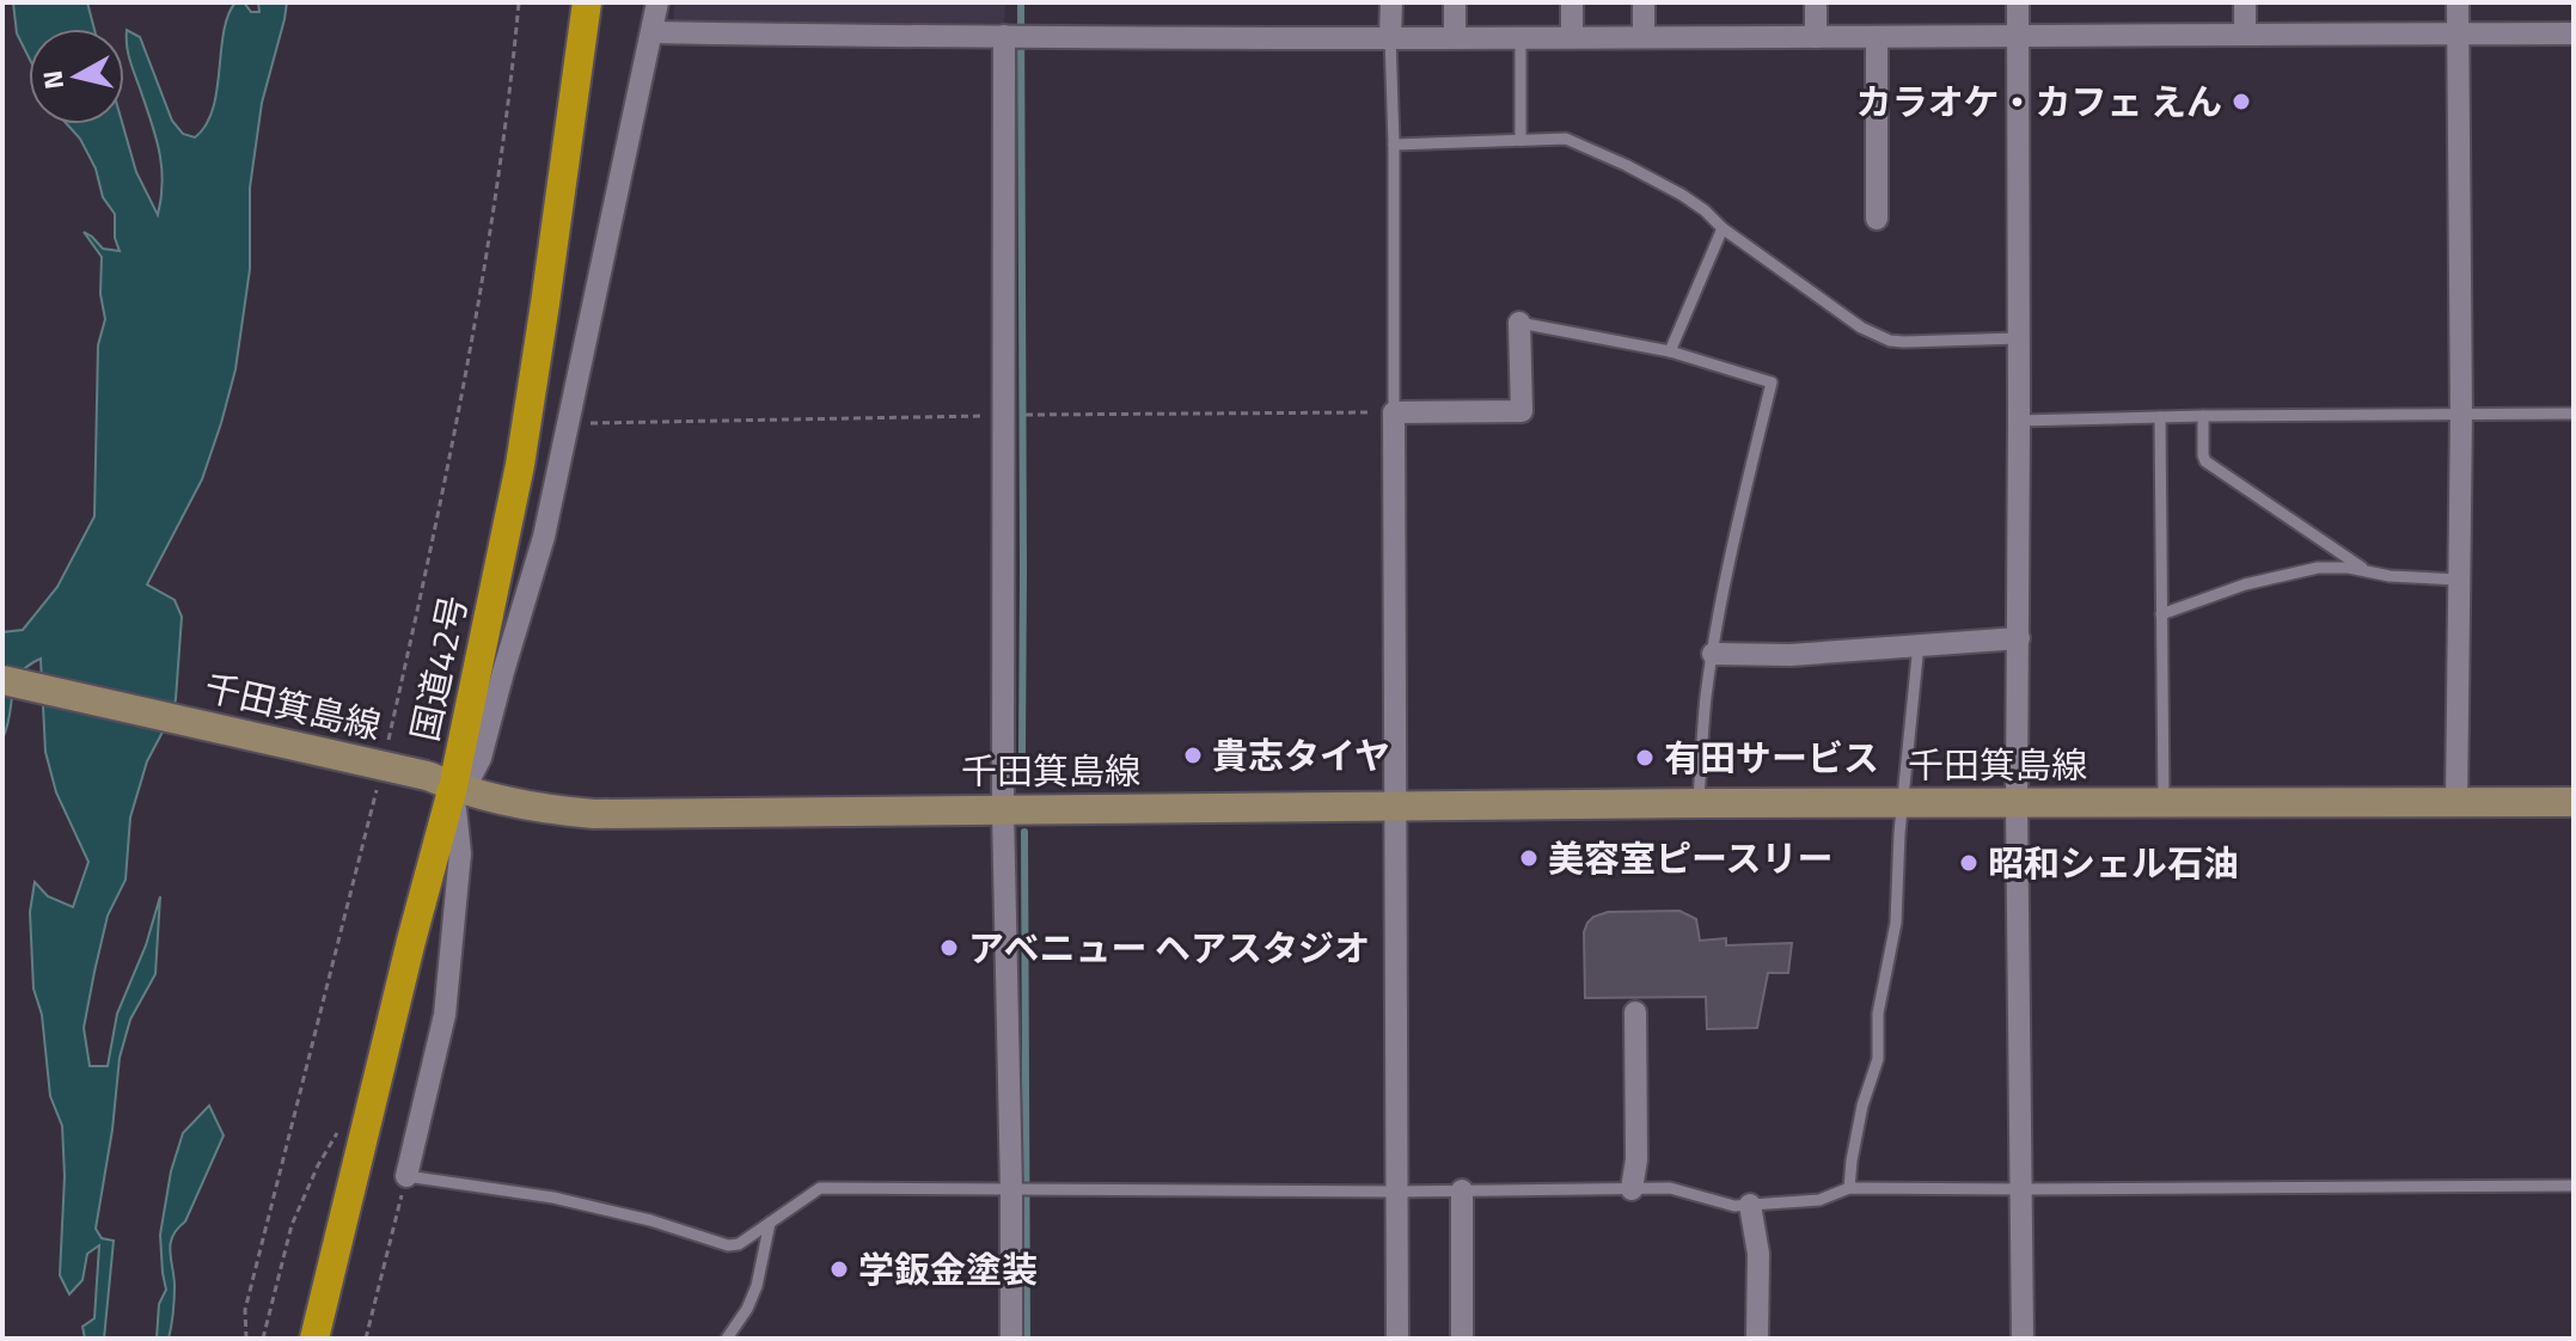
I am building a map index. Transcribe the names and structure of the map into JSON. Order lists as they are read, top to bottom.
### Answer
{
  "streets": {
    "highway": ["国道42号"],
    "main road": ["千田箕島線"]
  },
  "crossings": [
    ["国道42号", "千田箕島線"]
  ],
  "places": [
    "カラオケ・カフェ えん",
    "貴志タイヤ",
    "有田サービス",
    "美容室ピースリー",
    "昭和シェル石油",
    "アベニュー ヘアスタジオ",
    "学鈑金塗装"
  ],
  "north": "left"
}
